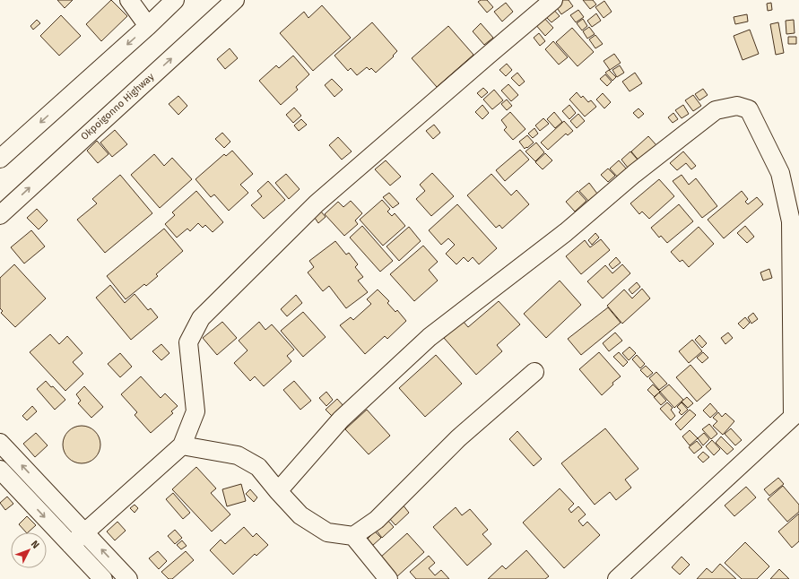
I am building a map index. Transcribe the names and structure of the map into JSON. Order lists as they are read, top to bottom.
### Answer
{
  "streets": {
    "street": ["Okpoigonno Highway"]
  },
  "north": "top right"
}
